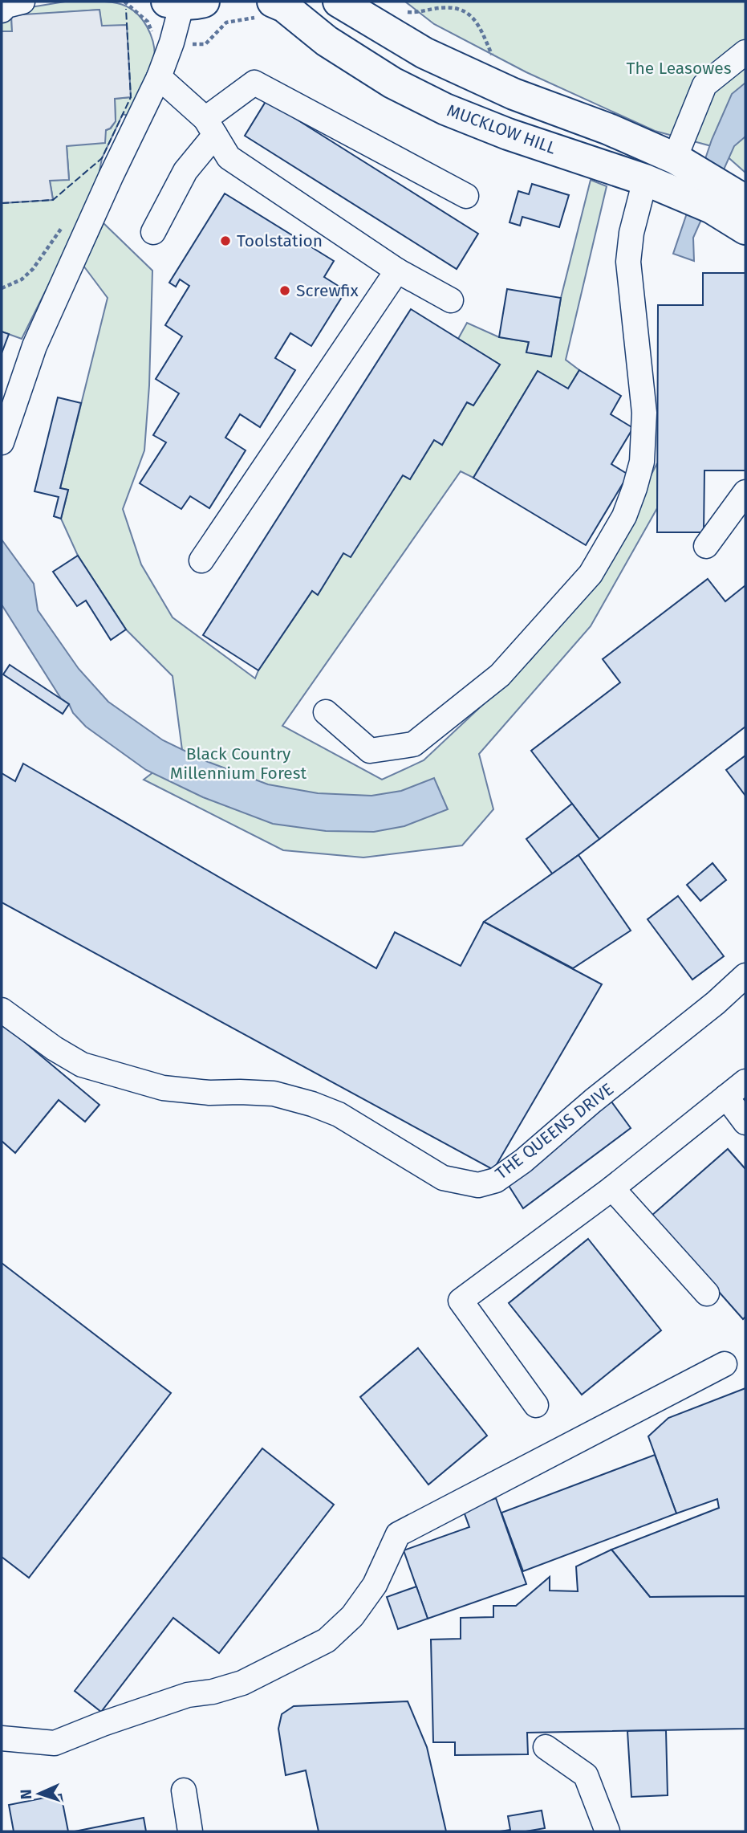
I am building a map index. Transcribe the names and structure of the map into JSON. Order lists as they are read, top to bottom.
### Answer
{
  "streets": {
    "highway": ["MUCKLOW HILL"],
    "lane": ["THE QUEENS DRIVE"]
  },
  "parks": ["The Leasowes", "Black Country Millennium Forest"],
  "places": ["Toolstation", "Screwfix"],
  "north": "left"
}
